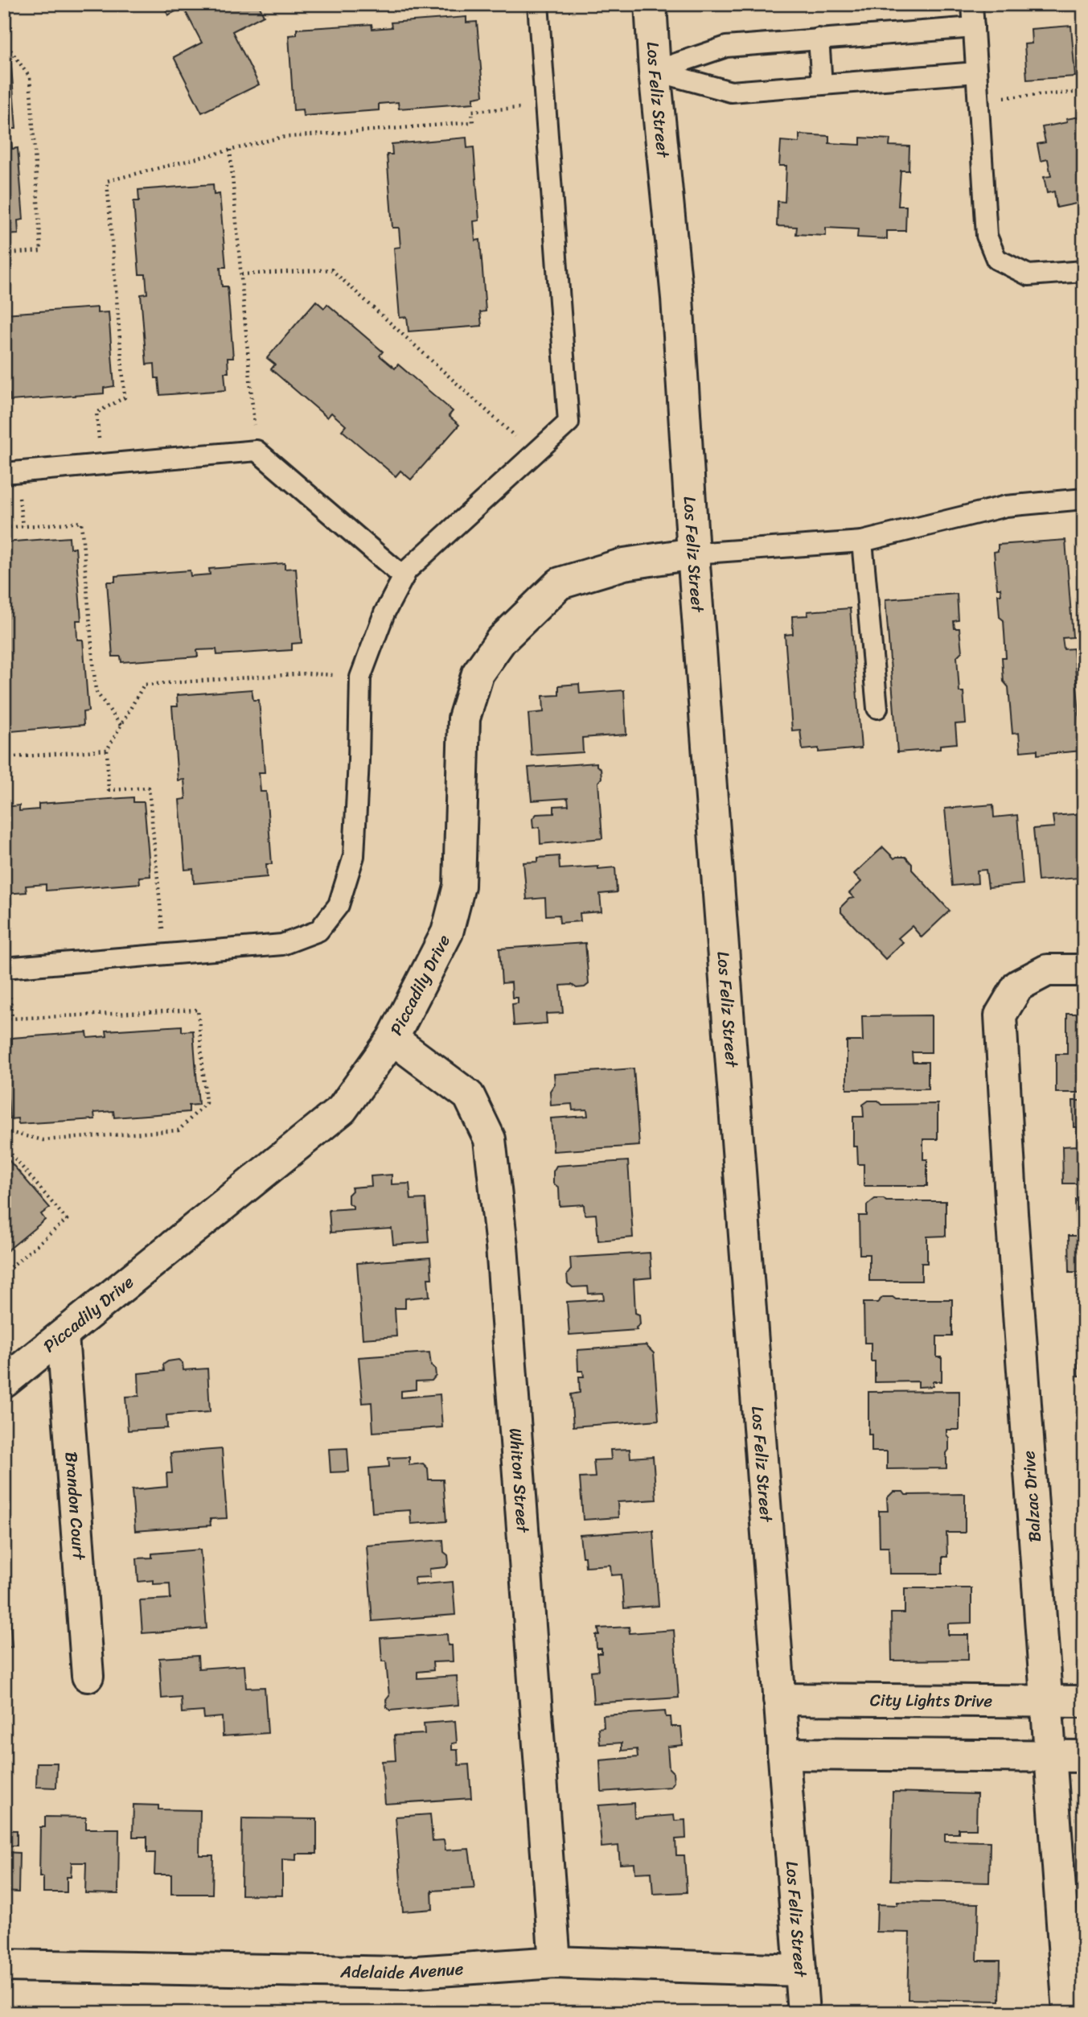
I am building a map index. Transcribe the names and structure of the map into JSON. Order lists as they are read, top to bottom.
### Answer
{
  "streets": {
    "street": [
      "Los Feliz Street",
      "Piccadily Drive",
      "Whiton Street",
      "Balzac Drive",
      "Brandon Court",
      "City Lights Drive",
      "Adelaide Avenue"
    ]
  },
  "crossings": [
    ["Los Feliz Street", "Piccadily Drive"],
    ["Los Feliz Street", "City Lights Drive"],
    ["Los Feliz Street", "Adelaide Avenue"],
    ["Piccadily Drive", "Whiton Street"],
    ["Piccadily Drive", "Brandon Court"],
    ["Whiton Street", "Adelaide Avenue"],
    ["Balzac Drive", "City Lights Drive"]
  ]
}
